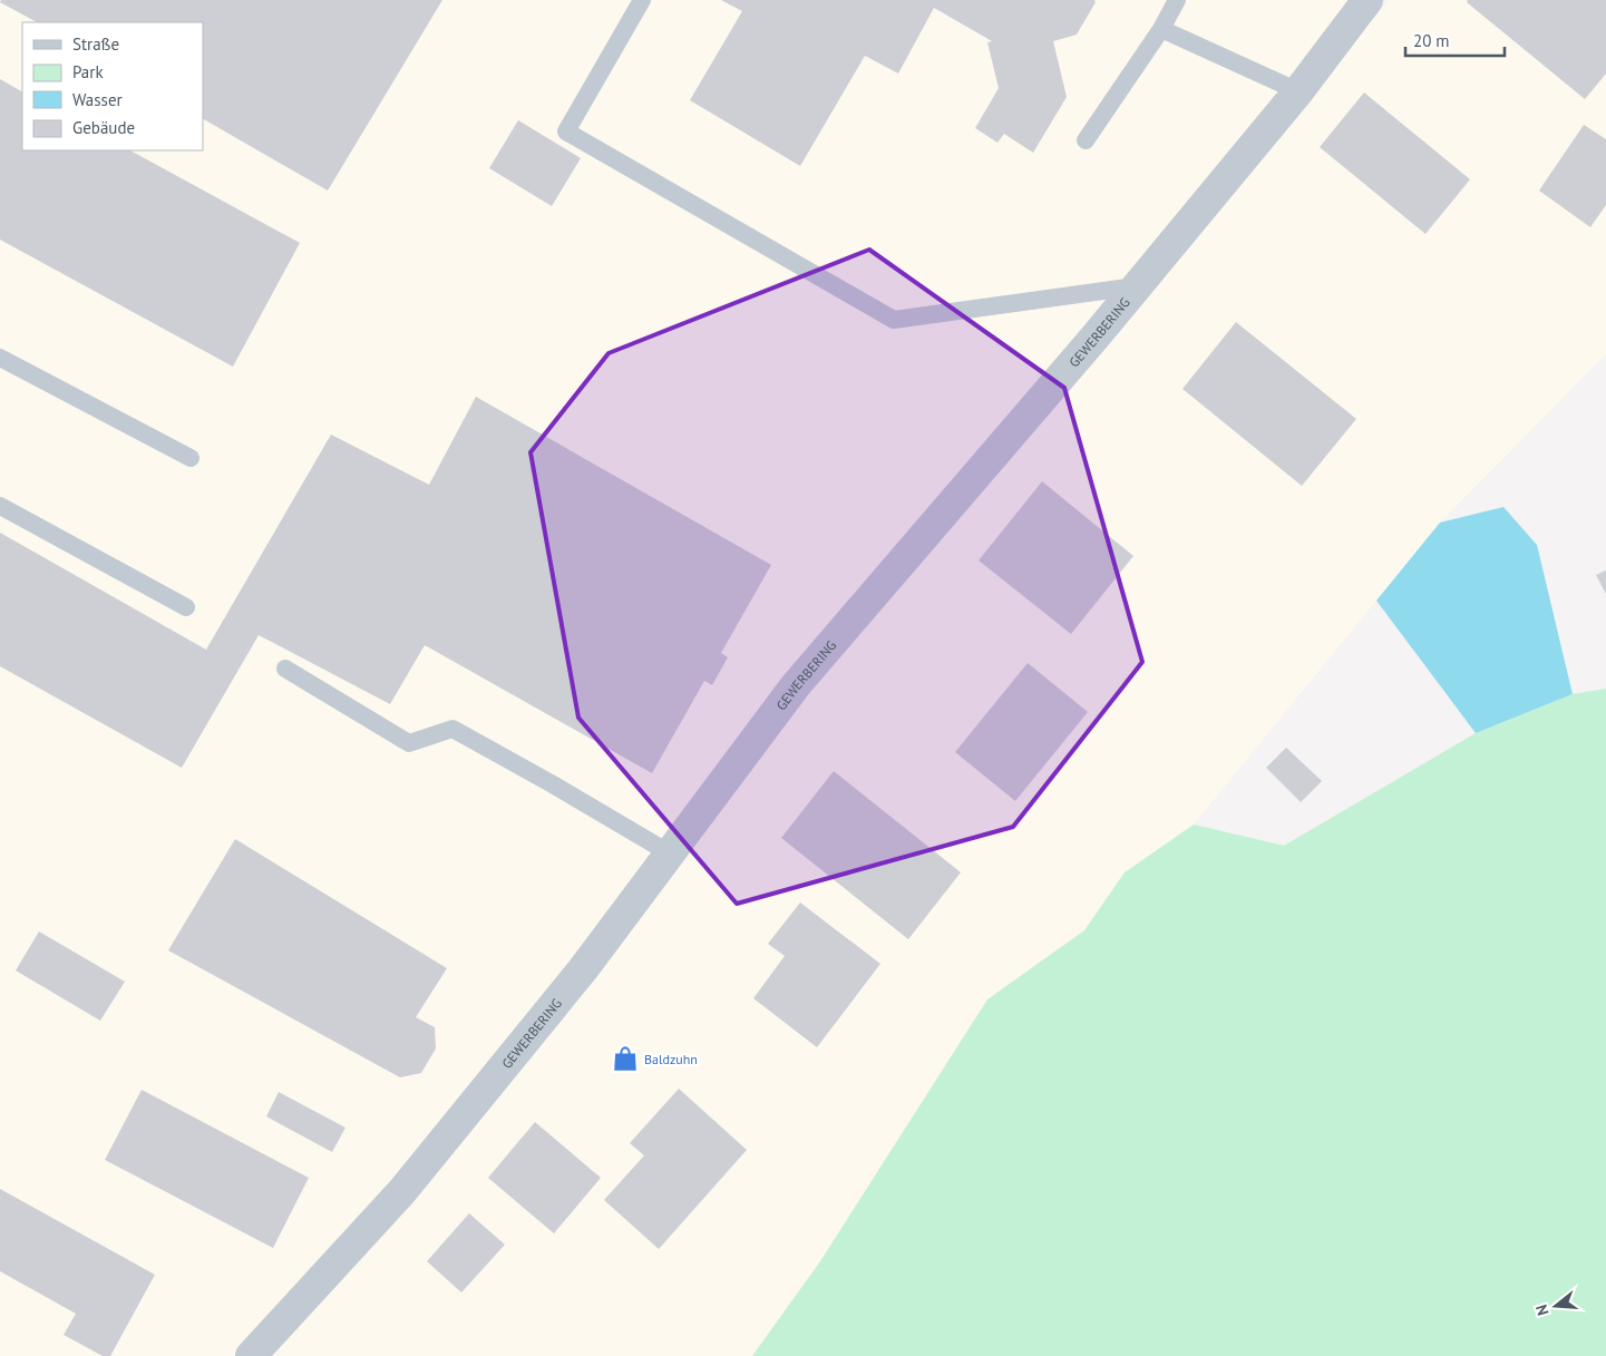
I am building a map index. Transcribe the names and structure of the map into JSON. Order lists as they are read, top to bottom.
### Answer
{
  "streets": {
    "street": ["GEWERBERING"]
  },
  "places": {
    "shop": ["Baldzuhn"]
  },
  "legend": [
    "Straße",
    "Park",
    "Wasser",
    "Gebäude"
  ],
  "scale_bar": "20 m",
  "north": "left"
}
